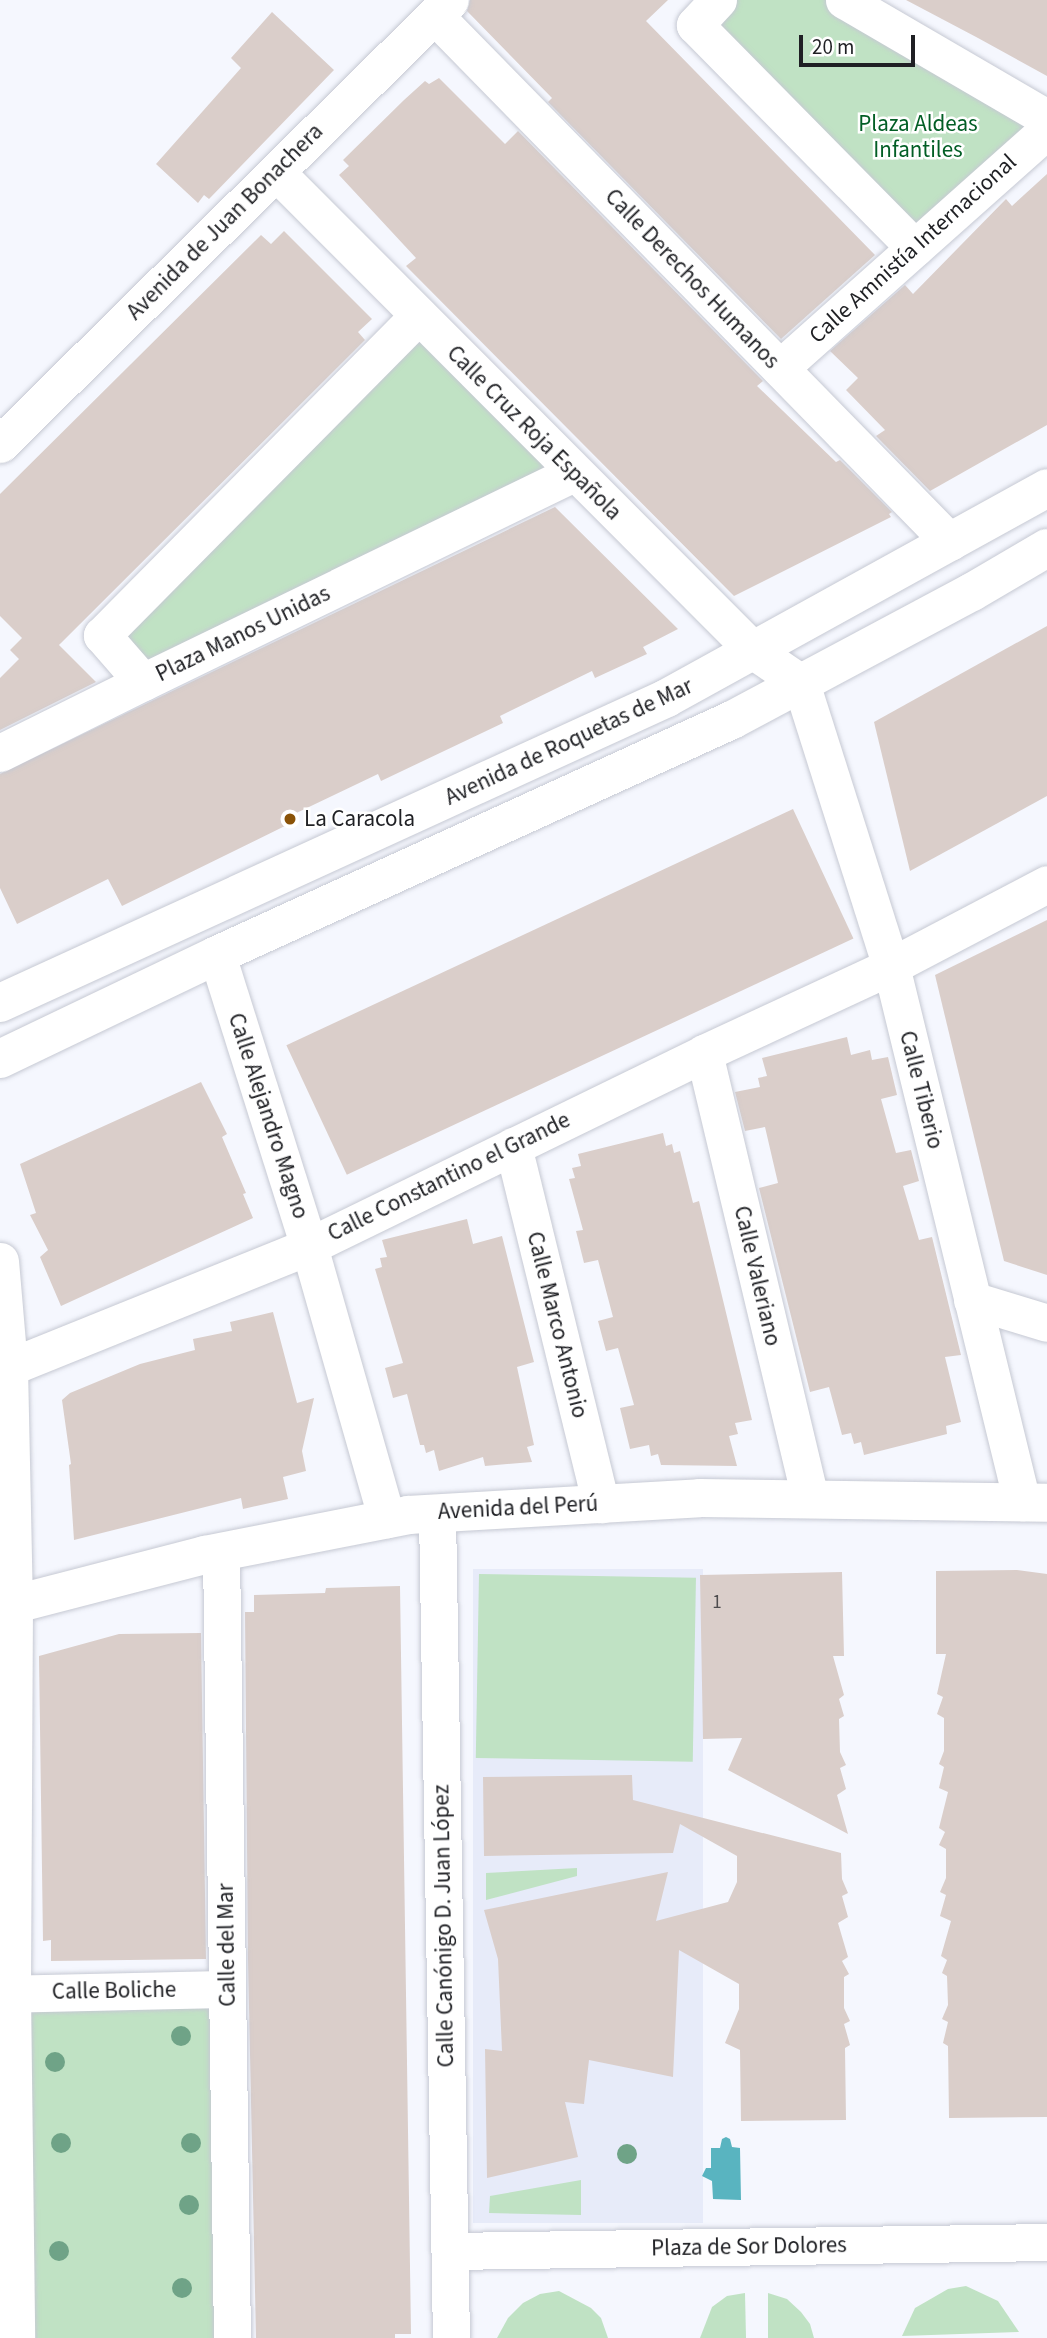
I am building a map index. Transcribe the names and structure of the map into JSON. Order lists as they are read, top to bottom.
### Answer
{
  "streets": {
    "main road": ["Avenida de Roquetas de Mar", "Avenida del Perú"],
    "street": [
      "Avenida de Juan Bonachera",
      "Calle Amnistía Internacional",
      "Calle Derechos Humanos",
      "Calle Cruz Roja Española",
      "Plaza Manos Unidas",
      "Calle Tiberio",
      "Calle Alejandro Magno",
      "Calle Constantino el Grande",
      "Calle Valeriano",
      "Calle Marco Antonio",
      "Calle Canónigo D. Juan López",
      "Calle del Mar",
      "Calle Boliche",
      "Plaza de Sor Dolores"
    ]
  },
  "crossings": [
    ["Avenida de Juan Bonachera", "Calle Derechos Humanos"],
    ["Avenida de Juan Bonachera", "Calle Cruz Roja Española"],
    ["Calle Amnistía Internacional", "Calle Derechos Humanos"],
    ["Calle Derechos Humanos", "Avenida de Roquetas de Mar"],
    ["Calle Cruz Roja Española", "Plaza Manos Unidas"],
    ["Calle Cruz Roja Española", "Avenida de Roquetas de Mar"],
    ["Calle Cruz Roja Española", "Calle Tiberio"],
    ["Avenida de Roquetas de Mar", "Calle Tiberio"],
    ["Avenida de Roquetas de Mar", "Calle Alejandro Magno"],
    ["Calle Tiberio", "Calle Constantino el Grande"],
    ["Calle Tiberio", "Avenida del Perú"],
    ["Calle Alejandro Magno", "Calle Constantino el Grande"],
    ["Calle Alejandro Magno", "Avenida del Perú"],
    ["Calle Constantino el Grande", "Calle Valeriano"],
    ["Calle Constantino el Grande", "Calle Marco Antonio"],
    ["Calle Valeriano", "Avenida del Perú"],
    ["Calle Marco Antonio", "Avenida del Perú"],
    ["Avenida del Perú", "Calle Canónigo D. Juan López"],
    ["Avenida del Perú", "Calle del Mar"],
    ["Calle Canónigo D. Juan López", "Plaza de Sor Dolores"],
    ["Calle del Mar", "Calle Boliche"]
  ],
  "parks": ["Plaza Aldeas Infantiles"],
  "places": ["La Caracola"],
  "house_numbers": ["1"],
  "scale_bar": "20 m"
}
